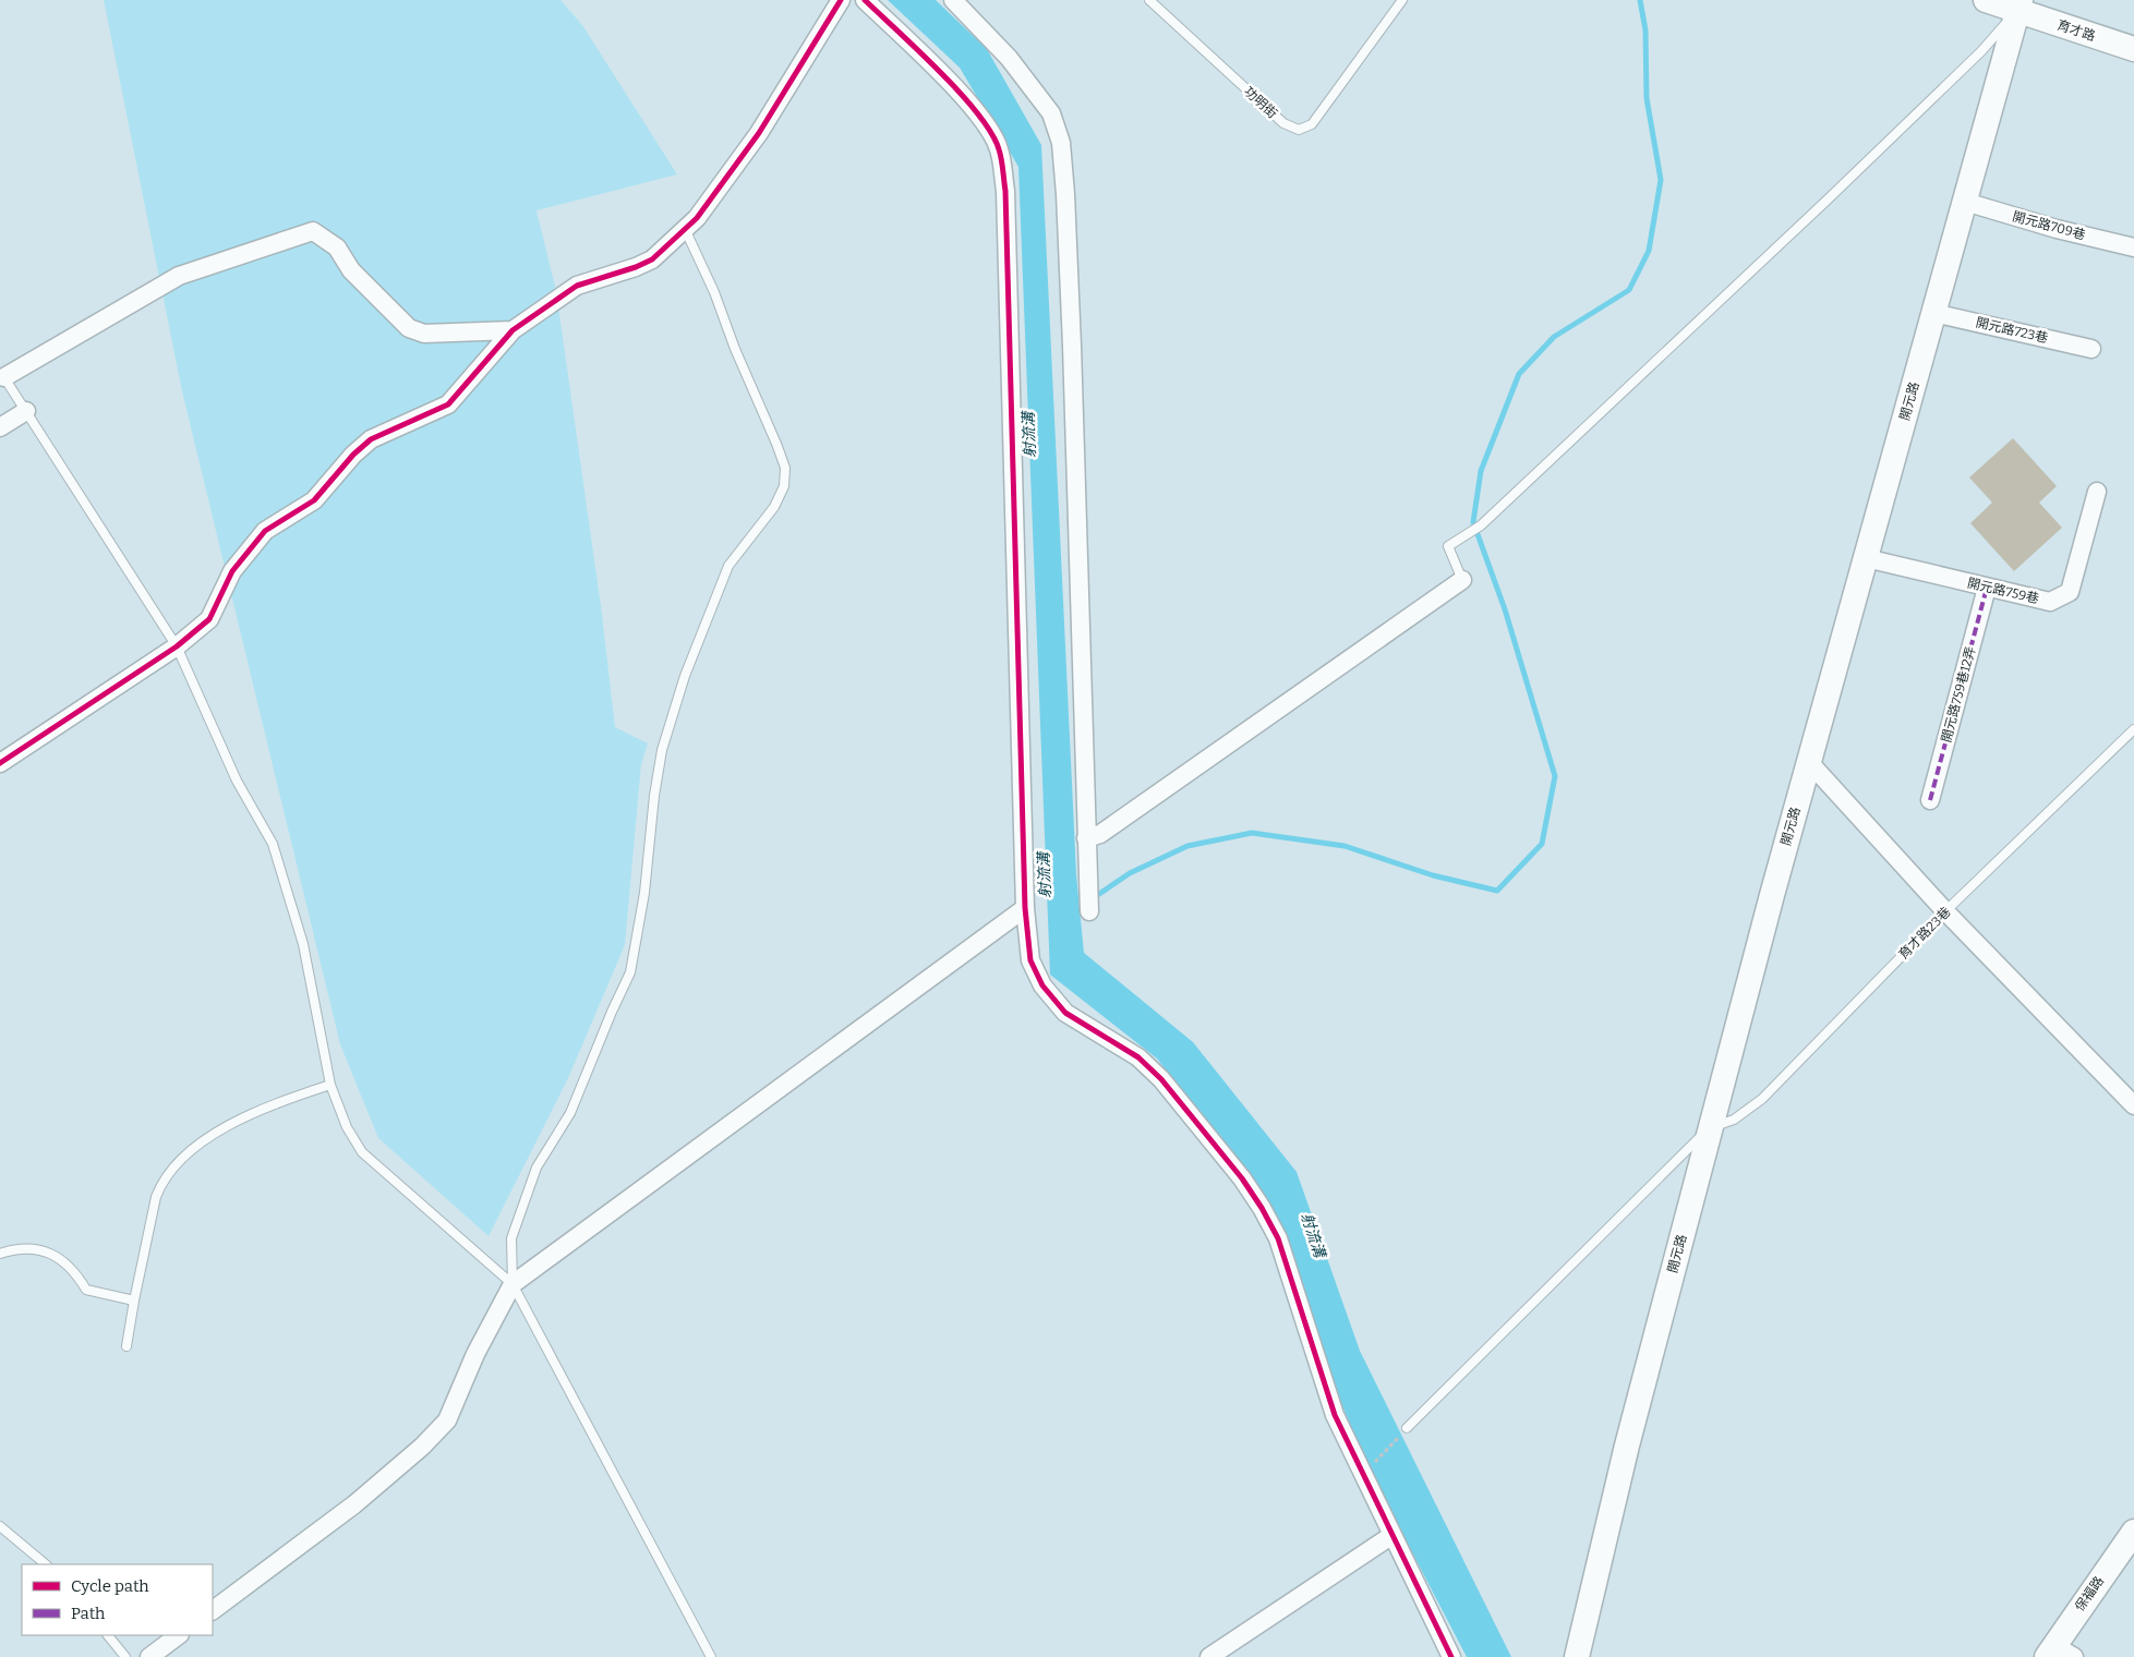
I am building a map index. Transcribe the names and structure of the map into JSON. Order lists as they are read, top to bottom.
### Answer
{
  "streets": {
    "main road": ["育才路", "開元路", "保福路"],
    "street": [
      "開元路709巷",
      "開元路723巷",
      "開元路759巷",
      "開元路759巷12弄"
    ],
    "lane": ["功明街", "育才路23巷"]
  },
  "crossings": [
    ["育才路", "開元路"],
    ["開元路709巷", "開元路"],
    ["開元路723巷", "開元路"],
    ["開元路", "開元路759巷"],
    ["開元路", "育才路23巷"],
    ["開元路759巷", "開元路759巷12弄"]
  ],
  "water": ["射流溝"],
  "legend": ["Cycle path", "Path"]
}
